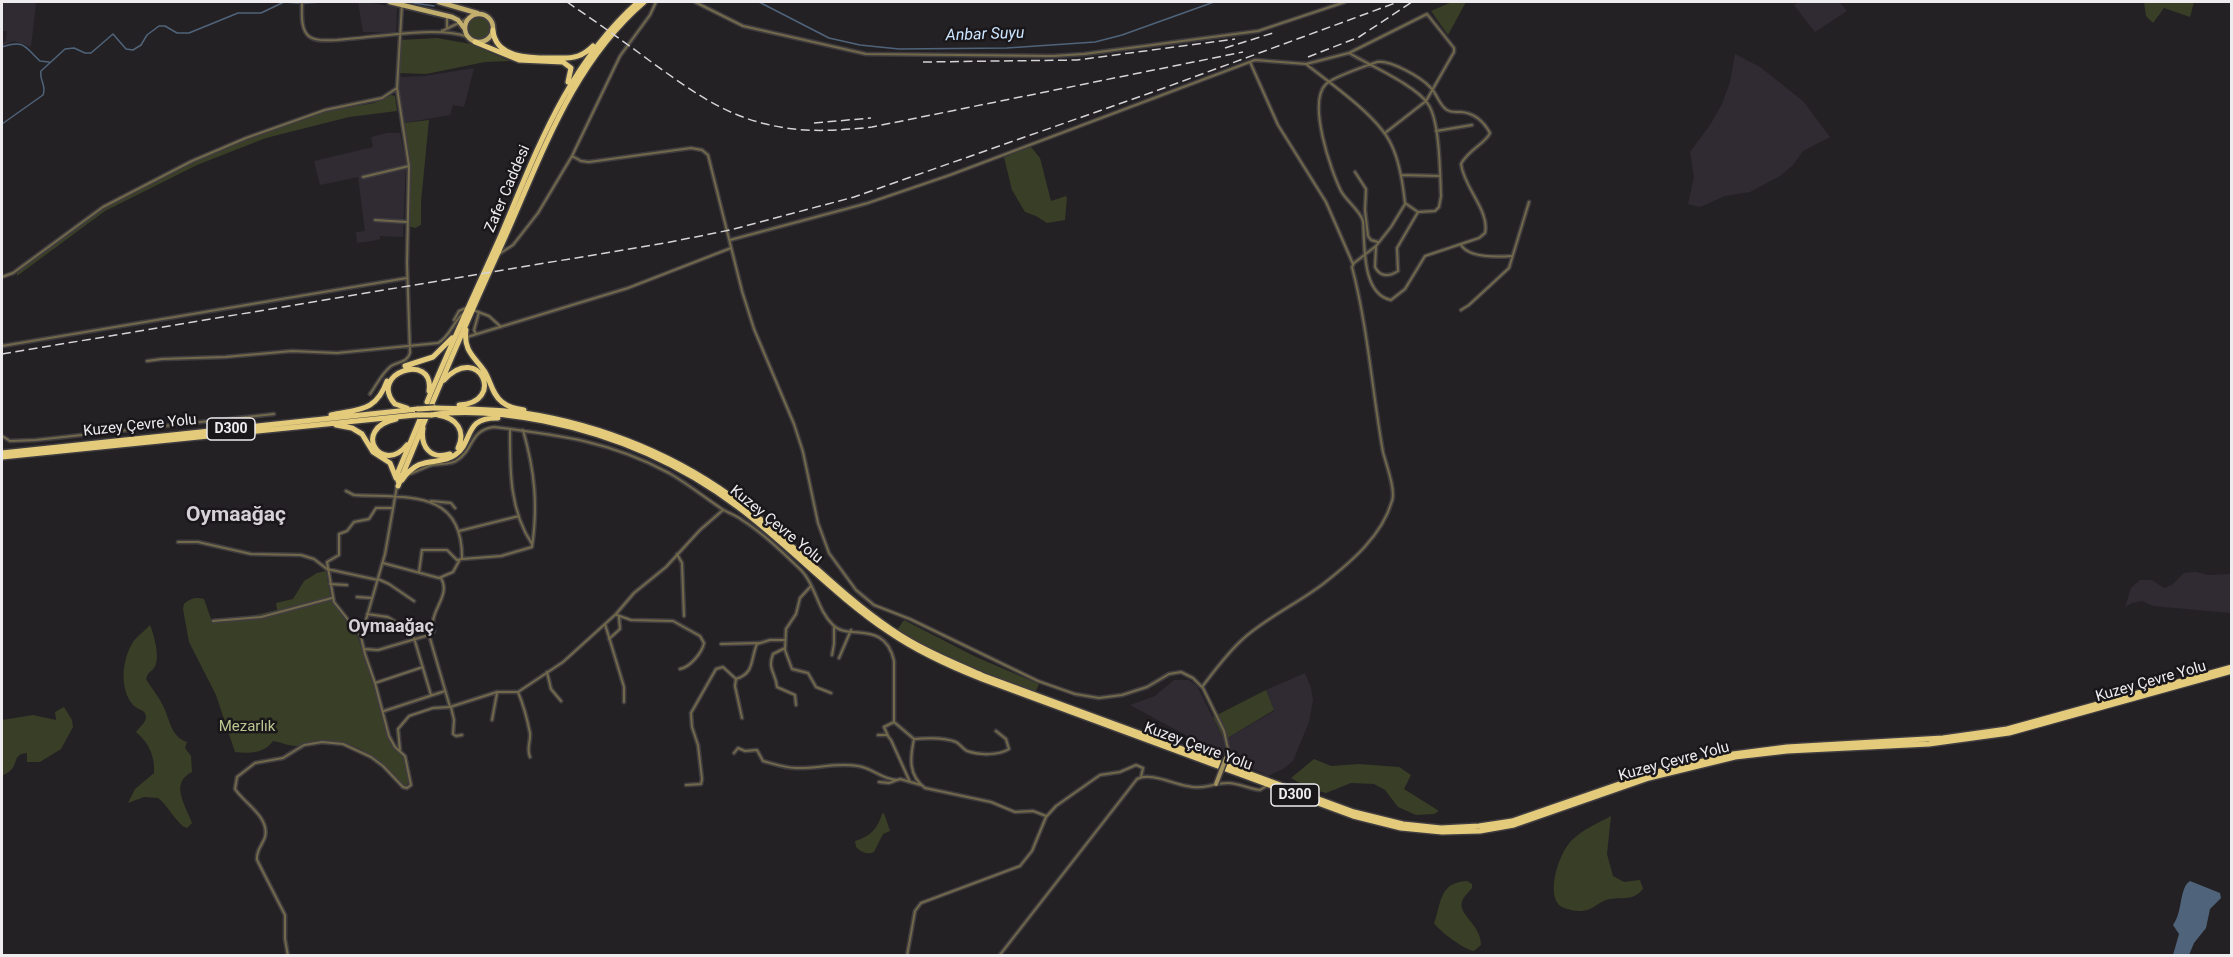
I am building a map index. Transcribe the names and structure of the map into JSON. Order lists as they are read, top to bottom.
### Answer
{
  "streets": {
    "highway": ["Zafer Caddesi", "Kuzey Çevre Yolu", "D300"]
  },
  "crossings": [
    ["Zafer Caddesi", "Kuzey Çevre Yolu"],
    ["Zafer Caddesi", "D300"],
    ["Kuzey Çevre Yolu", "D300"]
  ],
  "districts": ["Oymaağaç", "Oymaağaç"],
  "water": ["Anbar Suyu"],
  "parks": ["Mezarlık"]
}
